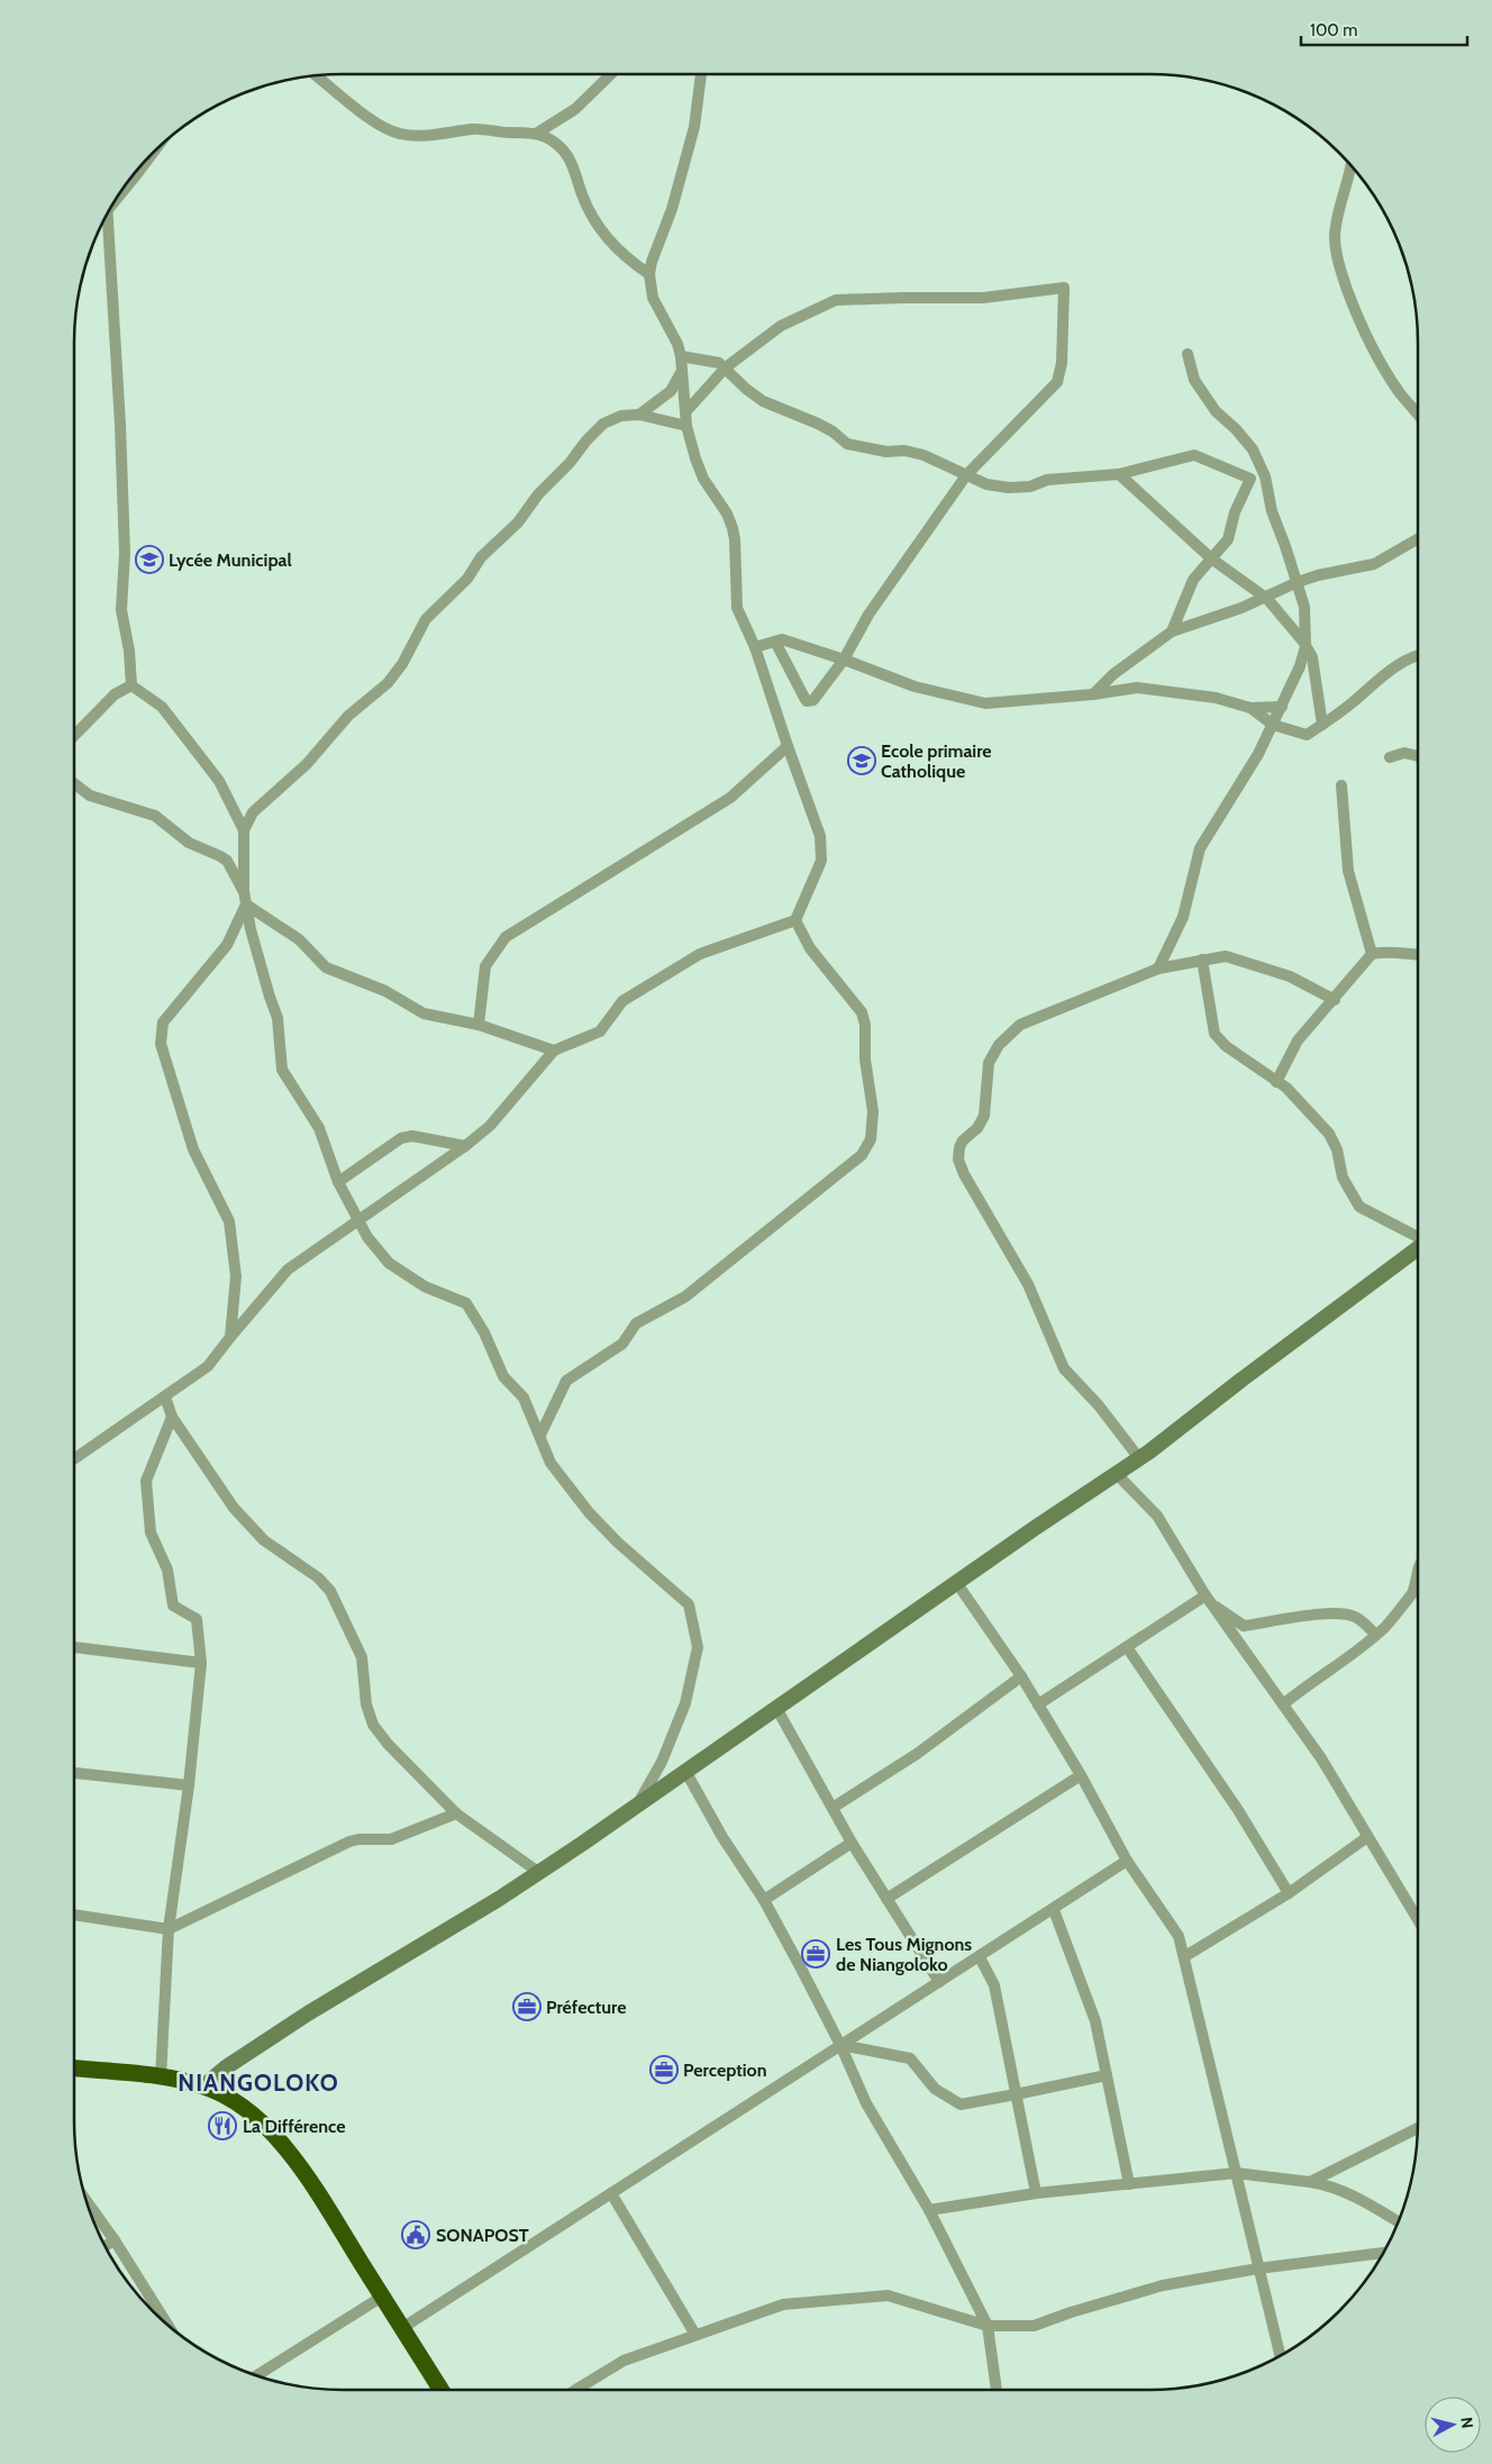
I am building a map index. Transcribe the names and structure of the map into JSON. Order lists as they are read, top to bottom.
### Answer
{
  "districts": ["NIANGOLOKO"],
  "places": {
    "school or university": ["Lycée Municipal", "Ecole primaire Catholique"],
    "office": ["Les Tous Mignons de Niangoloko", "Préfecture", "Perception"],
    "restaurant": ["La Différence"],
    "public building": ["SONAPOST"]
  },
  "scale_bar": "100 m",
  "north": "right"
}
